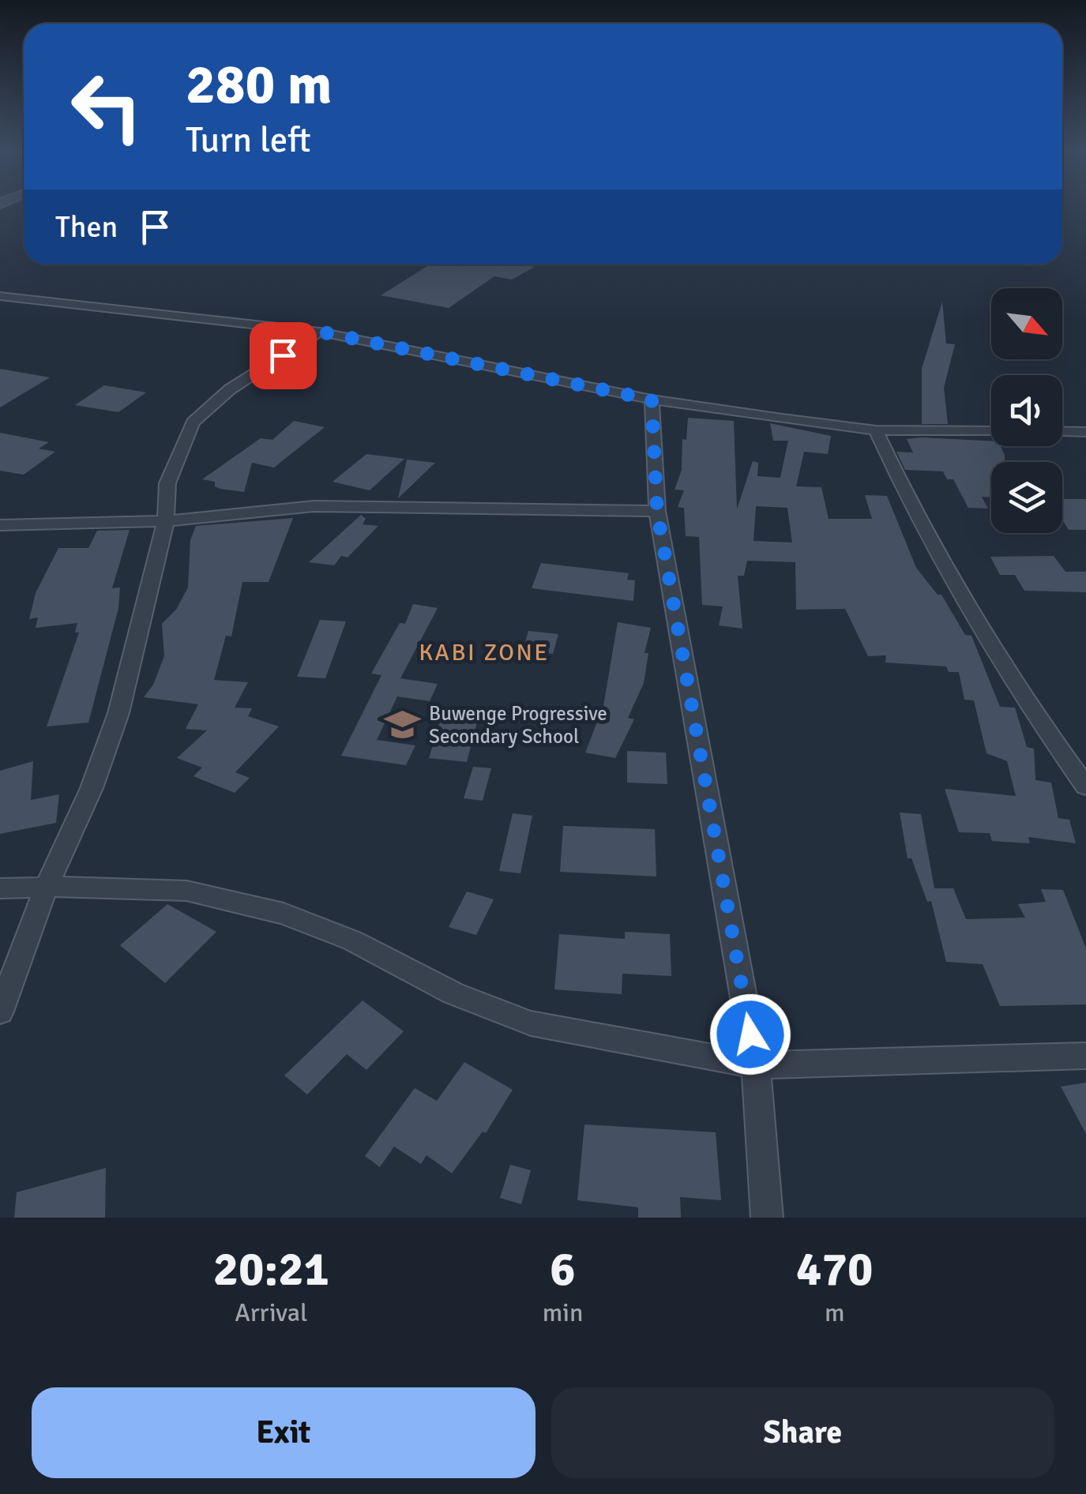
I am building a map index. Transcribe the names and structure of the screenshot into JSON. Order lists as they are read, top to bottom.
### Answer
{
  "districts": ["KABI ZONE"],
  "places": {
    "school or university": ["Buwenge Progressive Secondary School"]
  },
  "north": "bottom right",
  "page": {
    "turn": ["280 m", "Turn left"],
    "then": "Then",
    "eta": [
      "20:21",
      "Arrival",
      "6",
      "min",
      "470",
      "m"
    ],
    "buttons": ["Exit", "Share"]
  }
}
